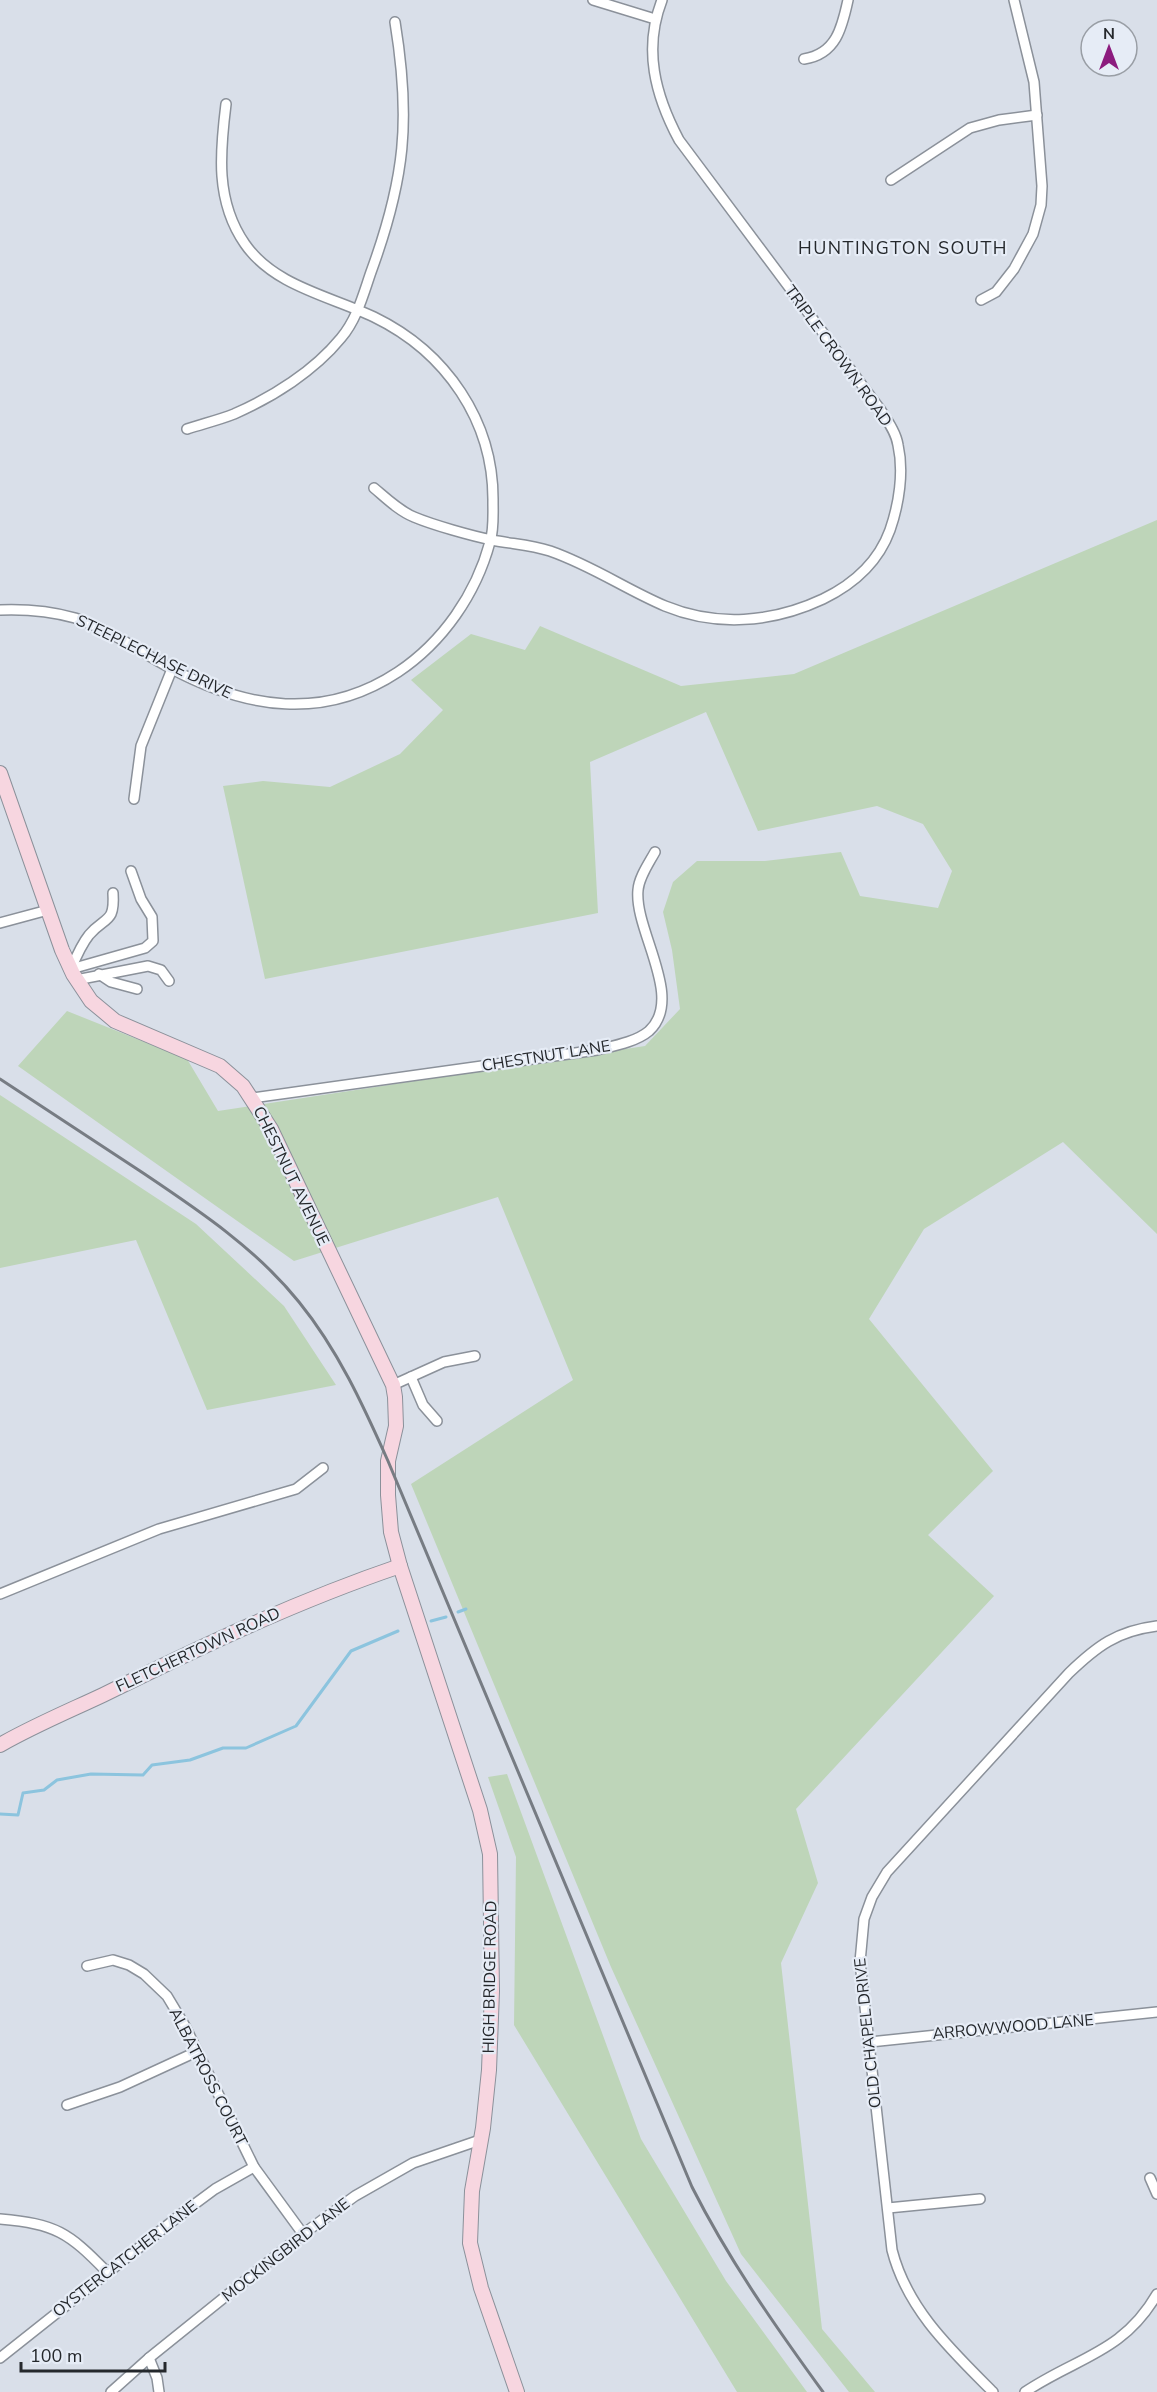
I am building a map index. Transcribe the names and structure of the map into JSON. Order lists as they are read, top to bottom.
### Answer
{
  "streets": {
    "street": [
      "TRIPLE CROWN ROAD",
      "STEEPLECHASE DRIVE",
      "CHESTNUT LANE",
      "CHESTNUT AVENUE",
      "FLETCHERTOWN ROAD",
      "HIGH BRIDGE ROAD",
      "ARROWWOOD LANE",
      "OLD CHAPEL DRIVE",
      "ALBATROSS COURT",
      "MOCKINGBIRD LANE",
      "OYSTERCATCHER LANE"
    ]
  },
  "crossings": [
    ["TRIPLE CROWN ROAD", "STEEPLECHASE DRIVE"],
    ["CHESTNUT LANE", "CHESTNUT AVENUE"],
    ["CHESTNUT AVENUE", "FLETCHERTOWN ROAD"],
    ["CHESTNUT AVENUE", "HIGH BRIDGE ROAD"],
    ["FLETCHERTOWN ROAD", "HIGH BRIDGE ROAD"],
    ["HIGH BRIDGE ROAD", "MOCKINGBIRD LANE"],
    ["ARROWWOOD LANE", "OLD CHAPEL DRIVE"],
    ["ALBATROSS COURT", "MOCKINGBIRD LANE"],
    ["ALBATROSS COURT", "OYSTERCATCHER LANE"]
  ],
  "districts": ["HUNTINGTON SOUTH"],
  "scale_bar": "100 m",
  "north": "top"
}
